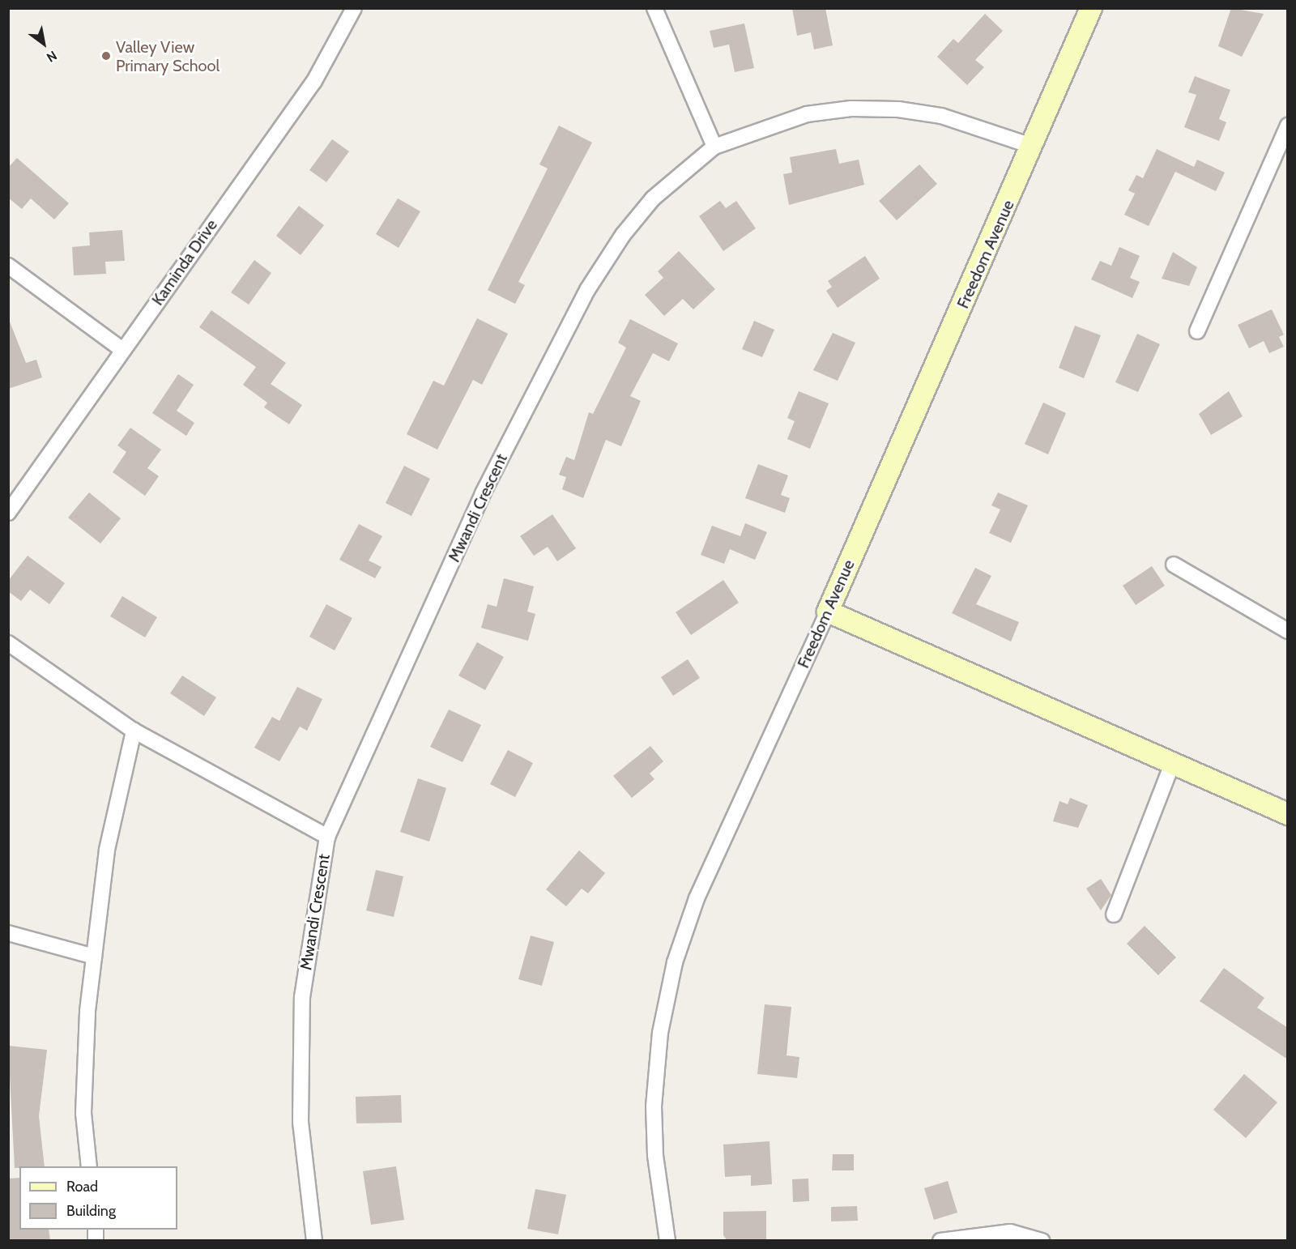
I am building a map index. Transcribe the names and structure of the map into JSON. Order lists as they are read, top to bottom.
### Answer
{
  "streets": {
    "main road": ["Freedom Avenue"],
    "street": ["Kaminda Drive", "Mwandi Crescent"]
  },
  "crossings": [
    ["Freedom Avenue", "Mwandi Crescent"]
  ],
  "places": ["Valley View Primary School"],
  "legend": ["Road", "Building"],
  "north": "bottom right"
}
